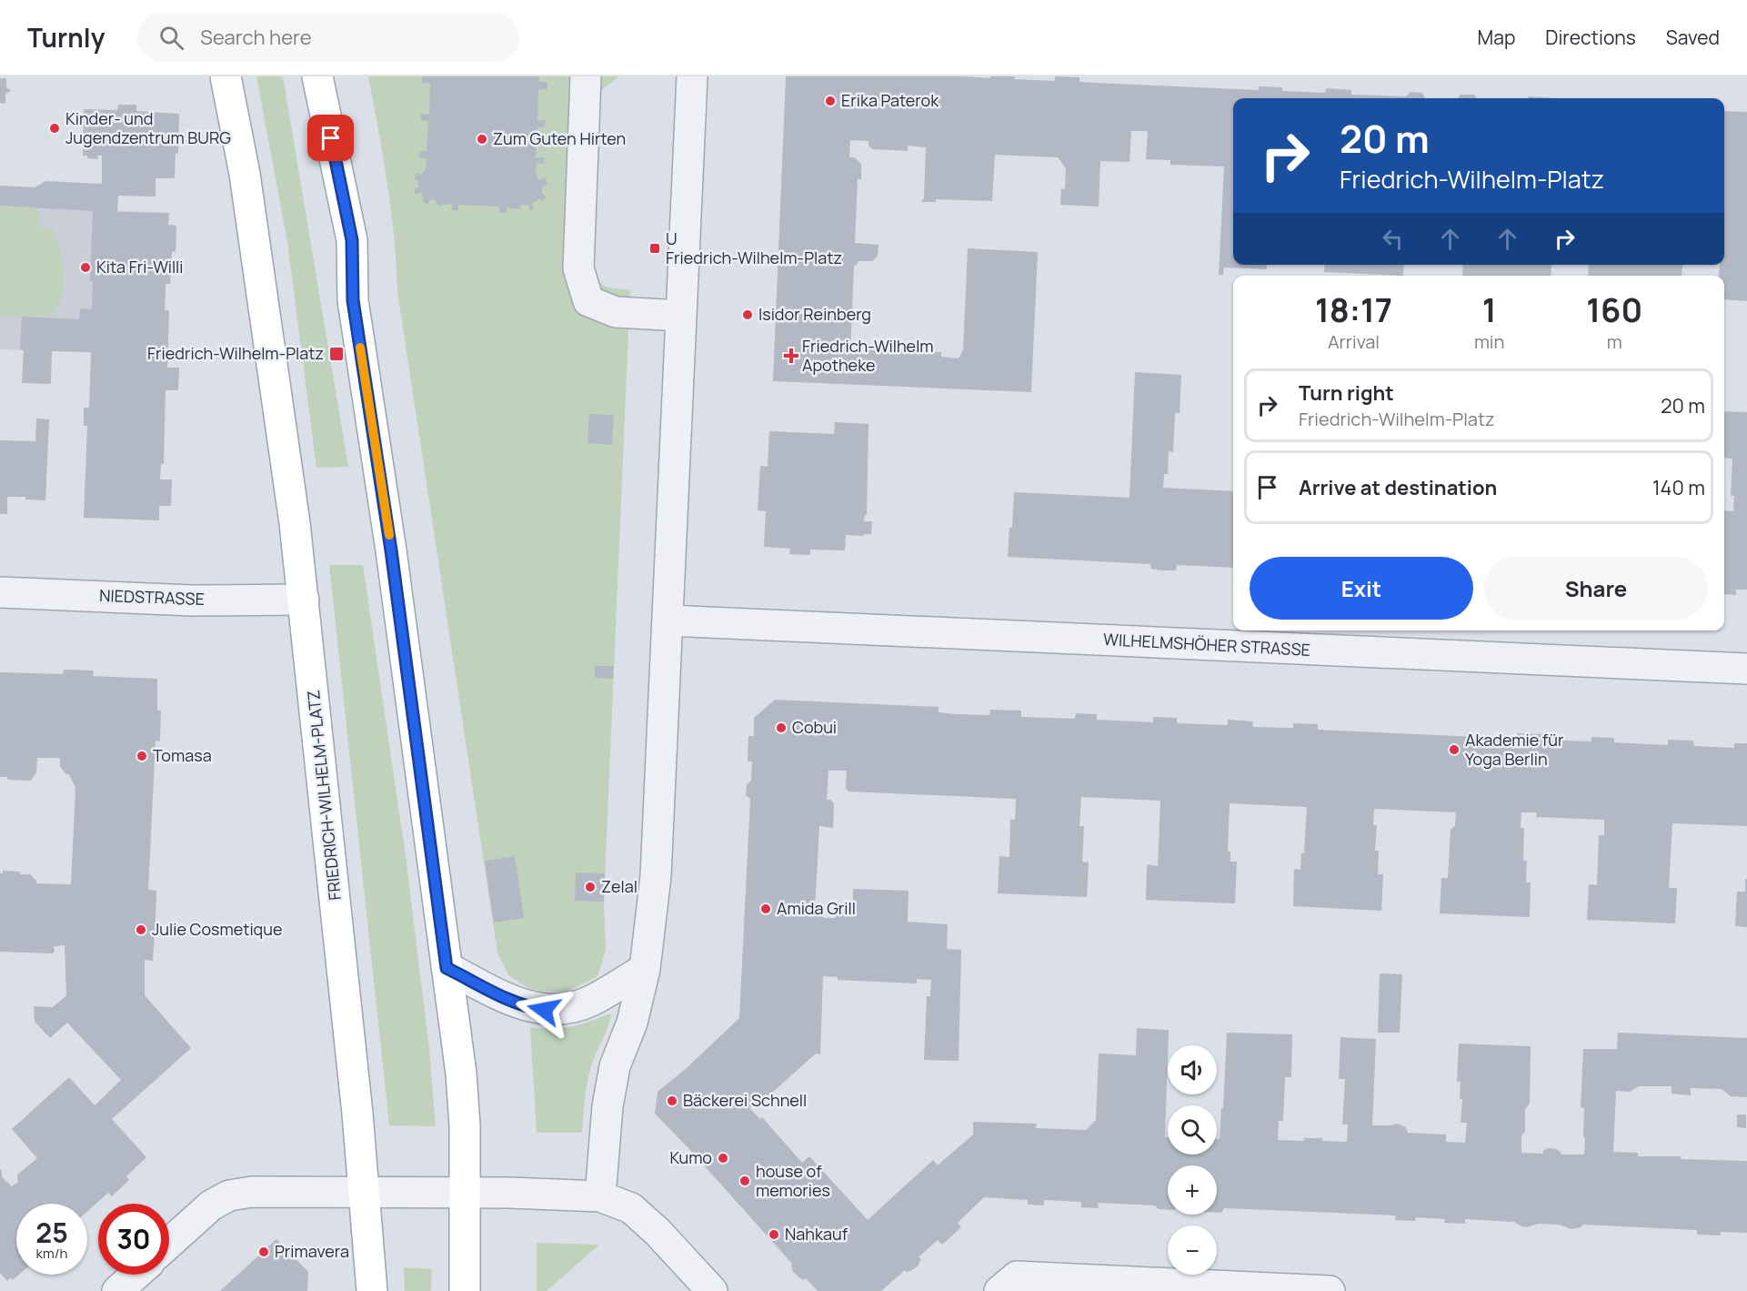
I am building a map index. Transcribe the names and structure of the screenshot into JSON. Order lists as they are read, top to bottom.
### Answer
{
  "streets": {
    "main road": ["FRIEDRICH-WILHELM-PLATZ"],
    "street": ["NIEDSTRASSE", "WILHELMSHÖHER STRASSE"]
  },
  "crossings": [
    ["NIEDSTRASSE", "FRIEDRICH-WILHELM-PLATZ"]
  ],
  "places": {
    "other": [
      "Erika Paterok",
      "Kinder- und Jugendzentrum BURG",
      "Zum Guten Hirten",
      "Kita Fri-Willi",
      "Isidor Reinberg",
      "Cobui",
      "Akademie für Yoga Berlin",
      "Tomasa",
      "Zelal",
      "Amida Grill",
      "Julie Cosmetique",
      "Bäckerei Schnell",
      "Kumo",
      "house of memories",
      "Nahkauf",
      "Primavera"
    ],
    "transit": ["U Friedrich-Wilhelm-Platz", "Friedrich-Wilhelm-Platz"],
    "health": ["Friedrich-Wilhelm Apotheke"]
  },
  "page": {
    "header": "Turnly",
    "search": "Search here",
    "nav": ["Map", "Directions", "Saved"],
    "turn": ["20 m", "Friedrich-Wilhelm-Platz"],
    "eta": [
      "18:17",
      "Arrival",
      "1",
      "min",
      "160",
      "m"
    ],
    "list": [
      {
        "name": "Turn right",
        "note": "Friedrich-Wilhelm-Platz",
        "value": "20 m"
      },
      {
        "name": "Arrive at destination",
        "value": "140 m"
      }
    ],
    "buttons": ["Exit", "Share"],
    "map_buttons": ["+", "−"],
    "speed": "25 km/h",
    "limit": "30"
  }
}
